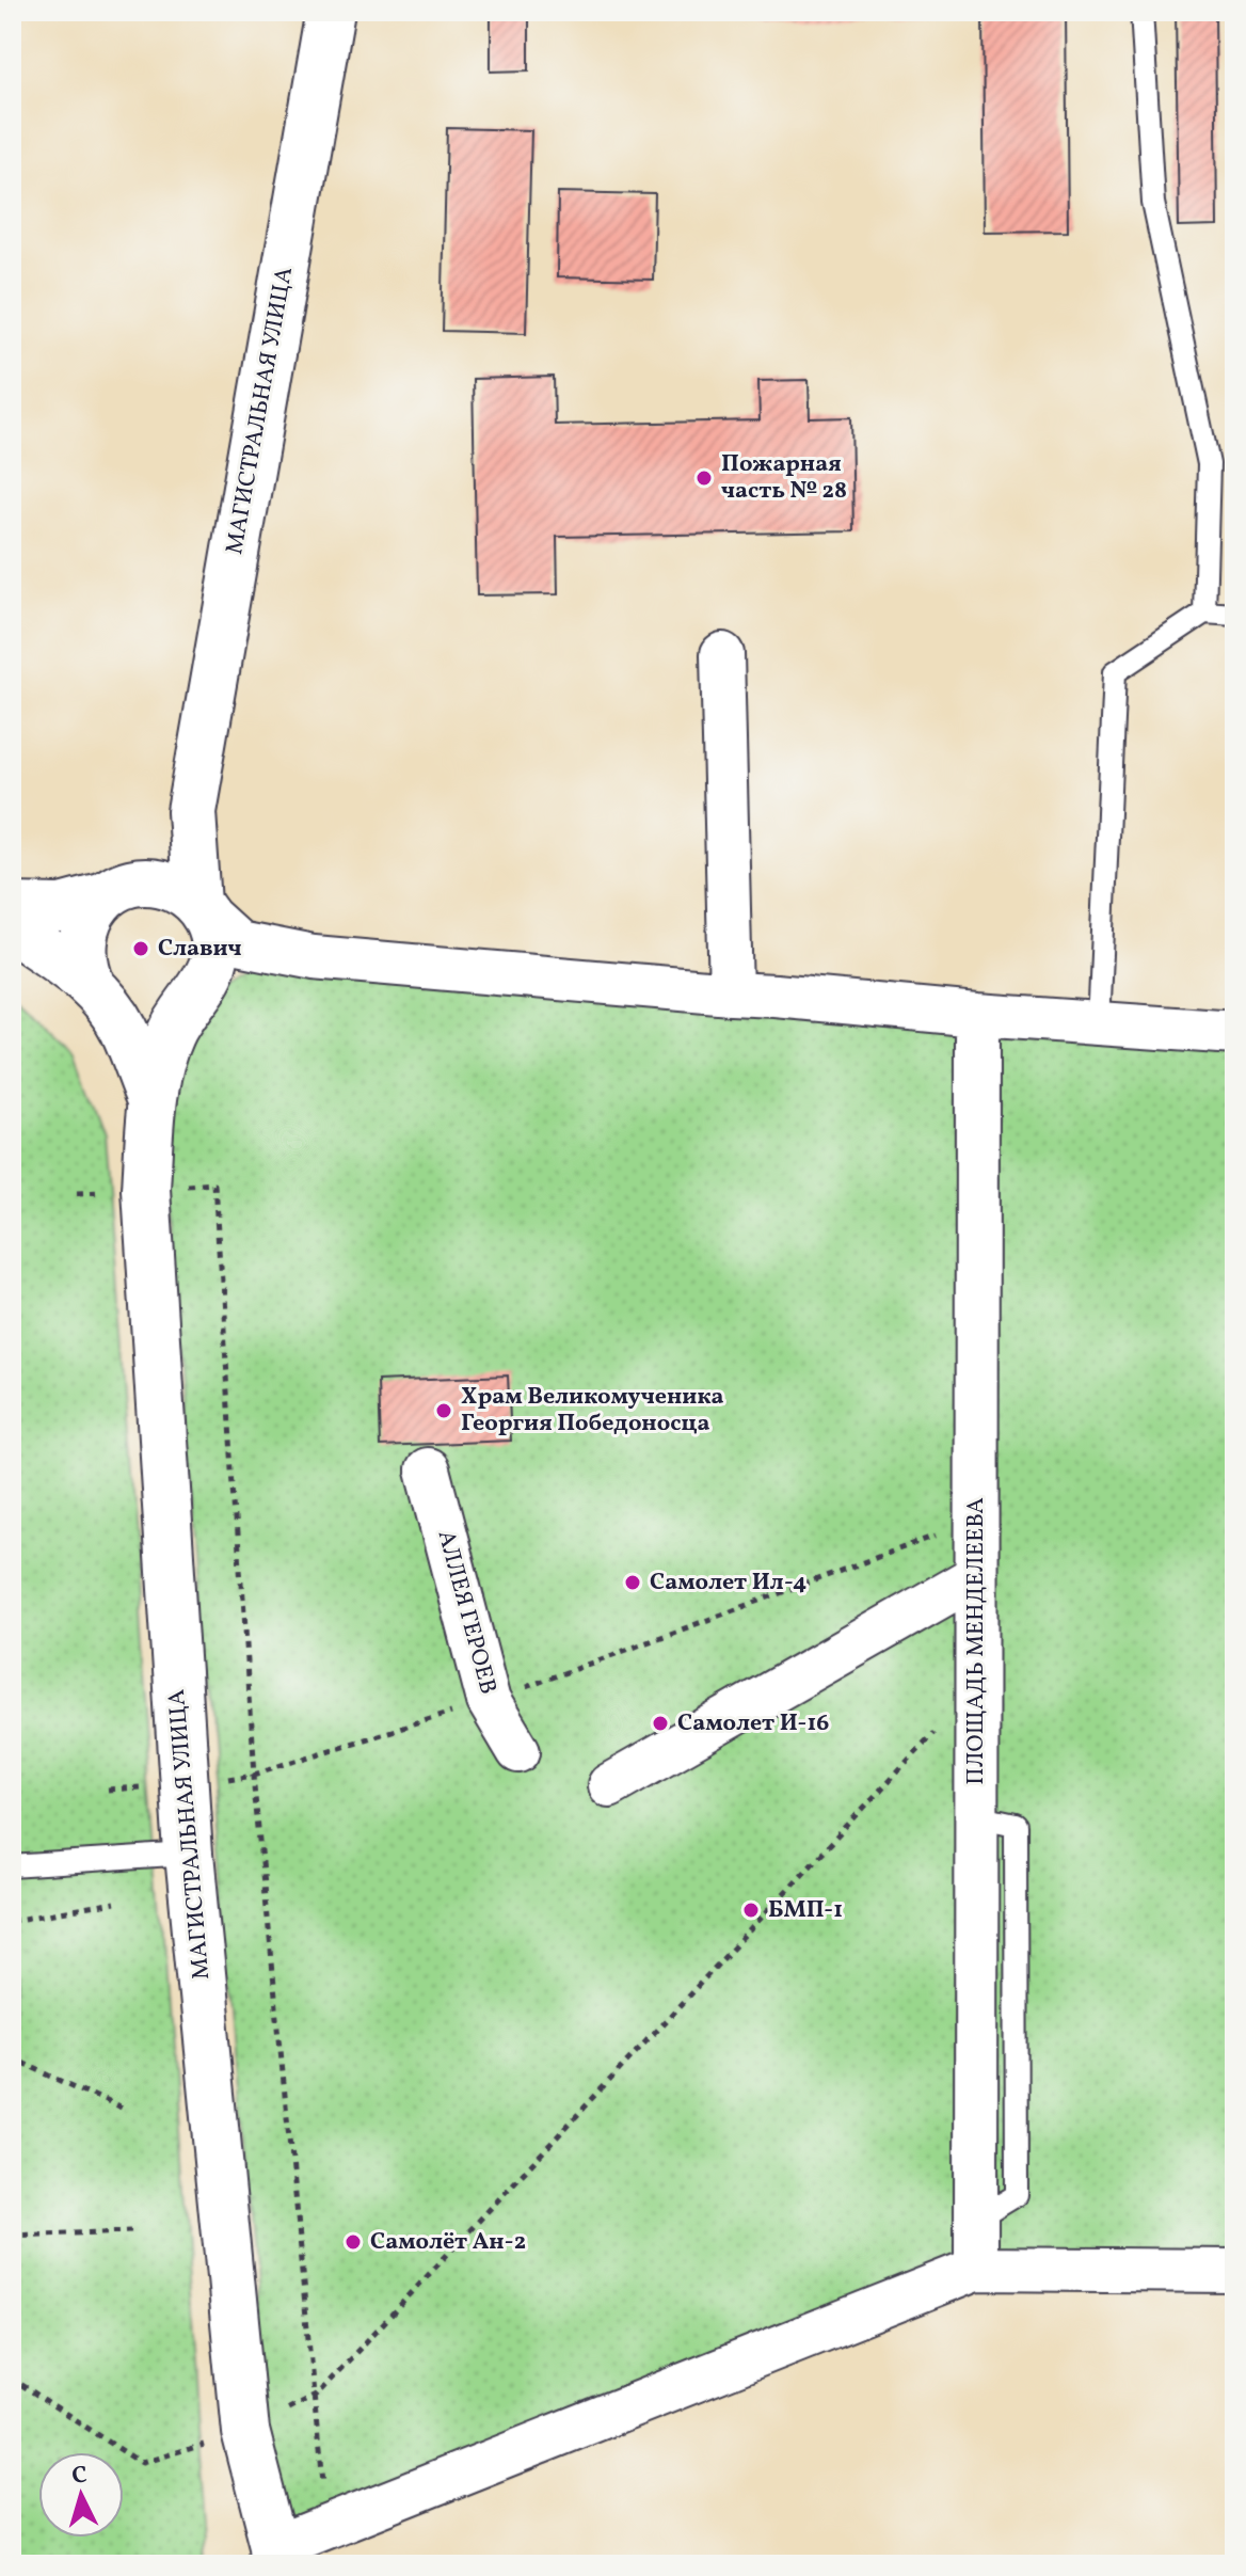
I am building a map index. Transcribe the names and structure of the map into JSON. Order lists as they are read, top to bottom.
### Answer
{
  "streets": {
    "main road": ["МАГИСТРАЛЬНАЯ УЛИЦА"],
    "street": ["АЛЛЕЯ ГЕРОЕВ", "ПЛОЩАДЬ МЕНДЕЛЕЕВА"]
  },
  "places": [
    "Пожарная часть № 28",
    "Славич",
    "Храм Великомученика Георгия Победоносца",
    "Самолет Ил-4",
    "Самолет И-16",
    "БМП-1",
    "Самолёт Ан-2"
  ],
  "north": "top"
}
